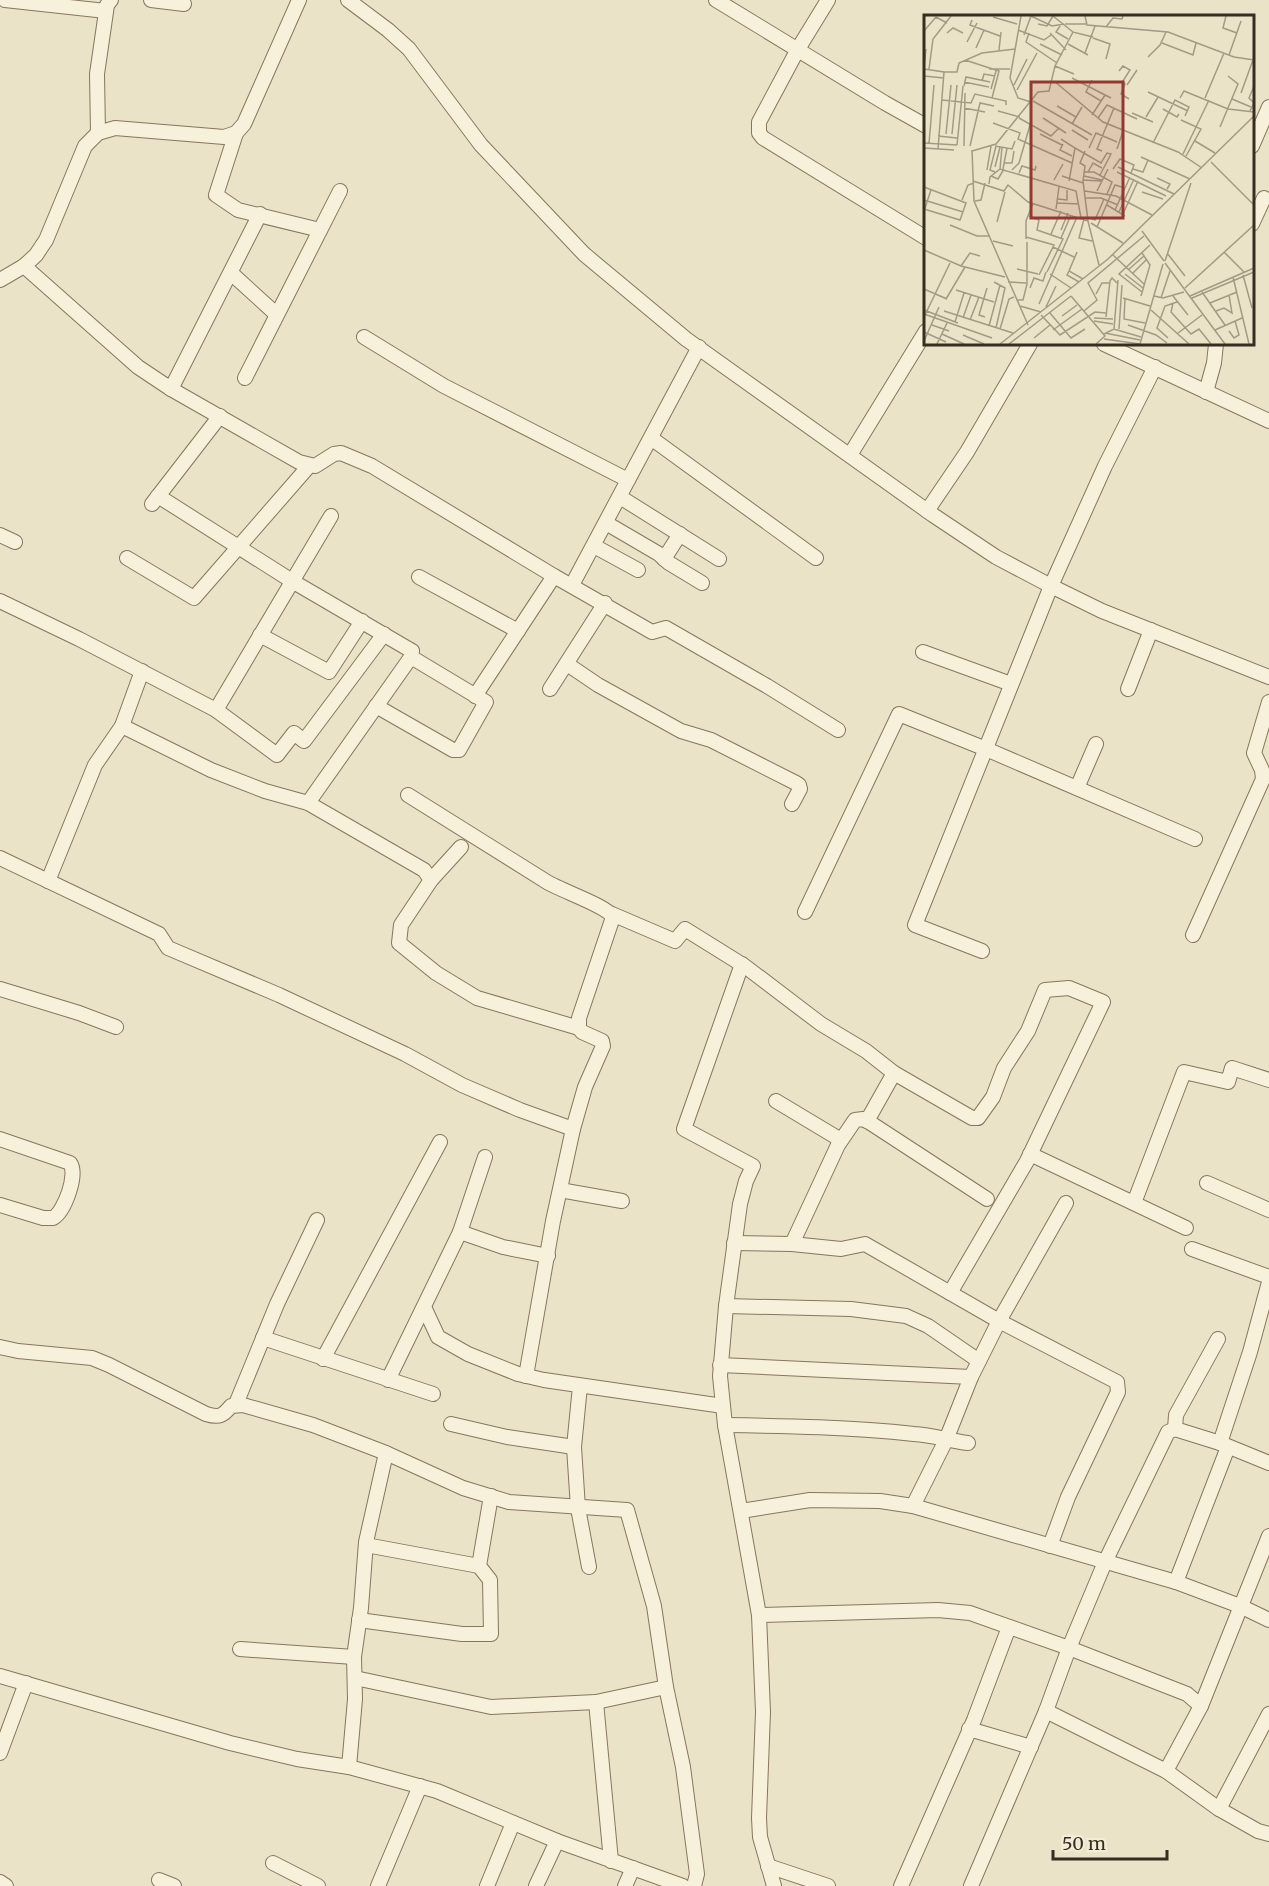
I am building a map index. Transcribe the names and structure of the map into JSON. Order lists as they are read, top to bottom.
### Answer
{
  "scale_bar": "50 m"
}
